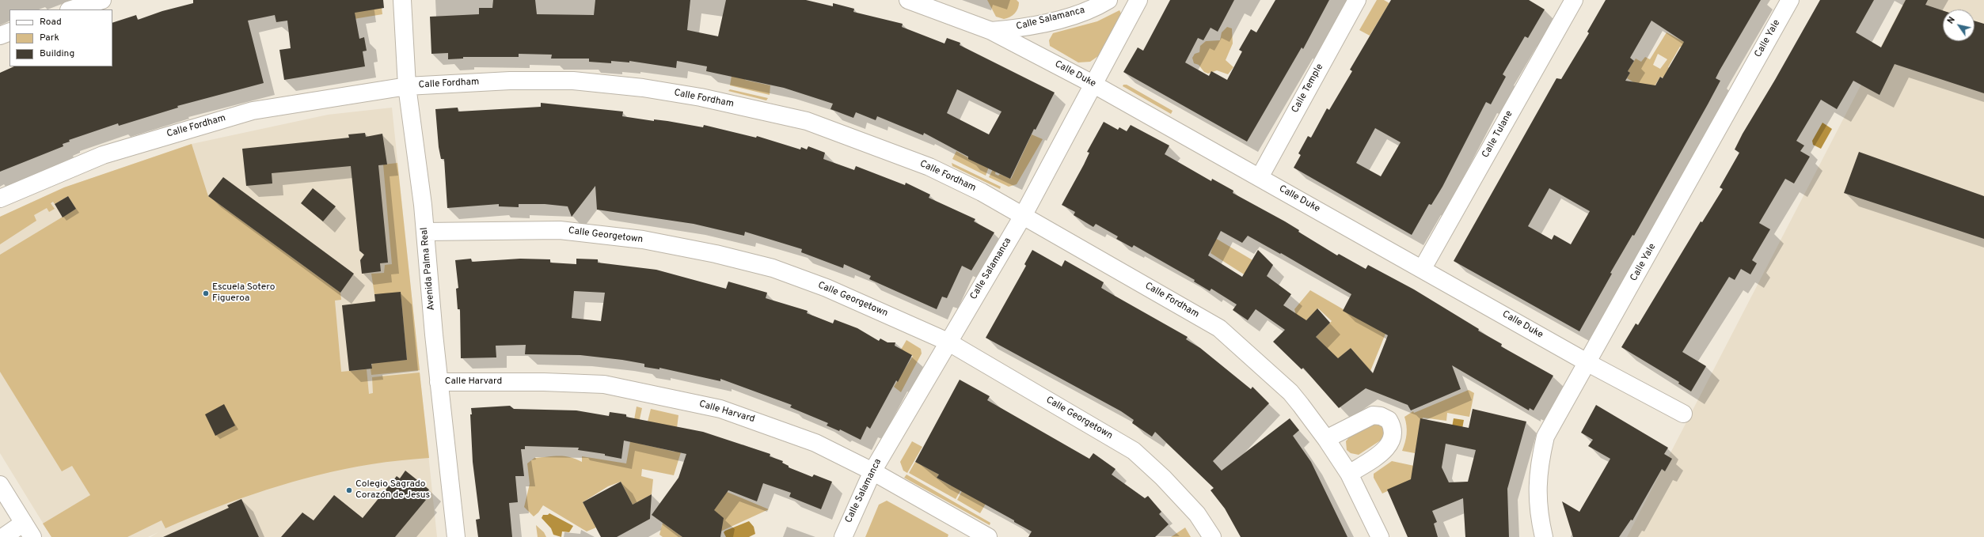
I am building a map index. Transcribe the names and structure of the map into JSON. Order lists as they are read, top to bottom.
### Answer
{
  "streets": {
    "street": [
      "Calle Salamanca",
      "Calle Yale",
      "Calle Duke",
      "Calle Fordham",
      "Calle Temple",
      "Calle Tulane",
      "Calle Georgetown",
      "Avenida Palma Real",
      "Calle Harvard"
    ]
  },
  "crossings": [
    ["Calle Salamanca", "Calle Duke"],
    ["Calle Salamanca", "Calle Fordham"],
    ["Calle Salamanca", "Calle Georgetown"],
    ["Calle Salamanca", "Calle Harvard"],
    ["Calle Yale", "Calle Duke"],
    ["Calle Duke", "Calle Temple"],
    ["Calle Duke", "Calle Tulane"],
    ["Calle Fordham", "Avenida Palma Real"],
    ["Calle Georgetown", "Avenida Palma Real"],
    ["Avenida Palma Real", "Calle Harvard"]
  ],
  "places": ["Escuela Sotero Figueroa", "Colegio Sagrado Corazón de Jesus"],
  "legend": ["Road", "Park", "Building"],
  "north": "top left"
}
